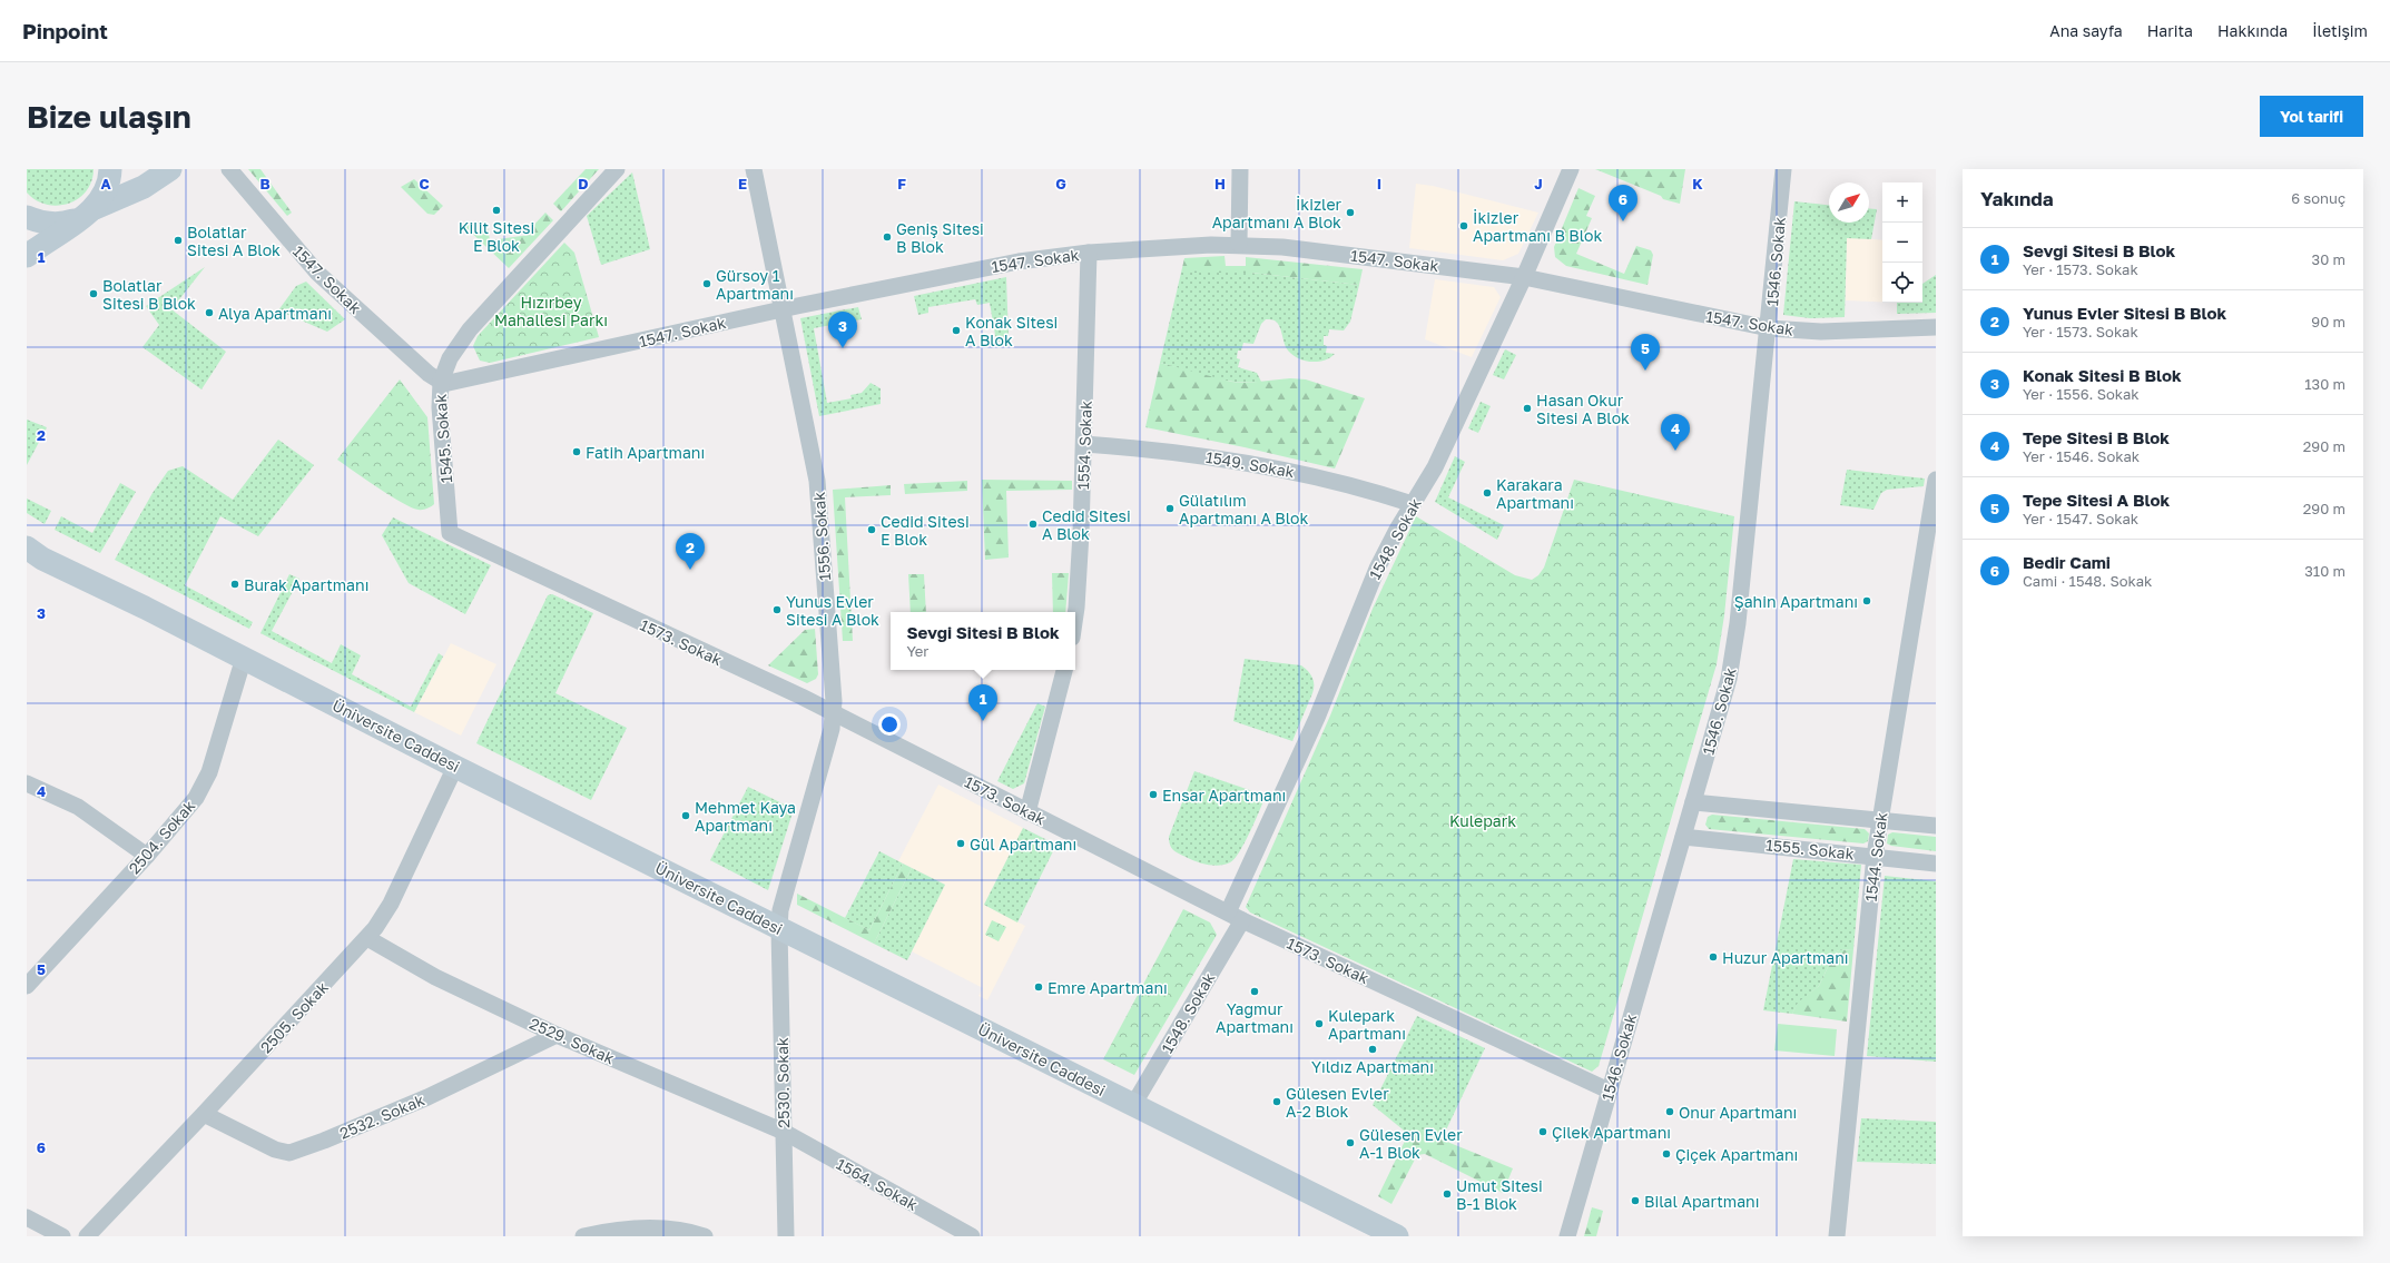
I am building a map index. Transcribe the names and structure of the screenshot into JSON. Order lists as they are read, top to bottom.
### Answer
{
  "streets": {
    "main road": ["Üniversite Caddesi"],
    "street": [
      "1547. Sokak",
      "1546. Sokak",
      "1545. Sokak",
      "1554. Sokak",
      "1549. Sokak",
      "1556. Sokak",
      "1548. Sokak",
      "1573. Sokak",
      "2504. Sokak",
      "1555. Sokak",
      "1544. Sokak",
      "2505. Sokak",
      "2529. Sokak",
      "2530. Sokak",
      "2532. Sokak",
      "1564. Sokak"
    ]
  },
  "crossings": [
    ["1547. Sokak", "1546. Sokak"],
    ["1547. Sokak", "1545. Sokak"],
    ["1547. Sokak", "1554. Sokak"],
    ["1547. Sokak", "1556. Sokak"],
    ["1547. Sokak", "1548. Sokak"],
    ["1546. Sokak", "1573. Sokak"],
    ["1546. Sokak", "1555. Sokak"],
    ["1545. Sokak", "1573. Sokak"],
    ["1554. Sokak", "1549. Sokak"],
    ["1549. Sokak", "1548. Sokak"],
    ["1556. Sokak", "1573. Sokak"],
    ["1556. Sokak", "Üniversite Caddesi"],
    ["1556. Sokak", "2530. Sokak"],
    ["1548. Sokak", "1573. Sokak"],
    ["1548. Sokak", "Üniversite Caddesi"],
    ["Üniversite Caddesi", "2504. Sokak"],
    ["Üniversite Caddesi", "2505. Sokak"],
    ["Üniversite Caddesi", "2530. Sokak"],
    ["1555. Sokak", "1544. Sokak"],
    ["2505. Sokak", "2529. Sokak"],
    ["2505. Sokak", "2532. Sokak"],
    ["2529. Sokak", "2530. Sokak"],
    ["2529. Sokak", "2532. Sokak"],
    ["2529. Sokak", "1564. Sokak"],
    ["2530. Sokak", "1564. Sokak"]
  ],
  "parks": ["Hızırbey Mahallesi Parkı", "Kulepark"],
  "places": [
    "Kilit Sitesi E Blok",
    "İkizler Apartmanı A Blok",
    "İkizler Apartmanı B Blok",
    "Geniş Sitesi B Blok",
    "Bolatlar Sitesi A Blok",
    "Gürsoy 1 Apartmanı",
    "Bolatlar Sitesi B Blok",
    "Alya Apartmanı",
    "Konak Sitesi A Blok",
    "Hasan Okur Sitesi A Blok",
    "Fatih Apartmanı",
    "Karakara Apartmanı",
    "Gülatılım Apartmanı A Blok",
    "Cedid Sitesi A Blok",
    "Cedid Sitesi E Blok",
    "Burak Apartmanı",
    "Şahin Apartmanı",
    "Yunus Evler Sitesi A Blok",
    "Ensar Apartmanı",
    "Mehmet Kaya Apartmanı",
    "Gül Apartmanı",
    "Huzur Apartmanı",
    "Emre Apartmanı",
    "Yağmur Apartmanı",
    "Kulepark Apartmanı",
    "Yıldız Apartmanı",
    "Gülesen Evler A-2 Blok",
    "Onur Apartmanı",
    "Çilek Apartmanı",
    "Gülesen Evler A-1 Blok",
    "Çiçek Apartmanı",
    "Umut Sitesi B-1 Blok",
    "Bilal Apartmanı"
  ],
  "north": "top right",
  "page": {
    "header": "Pinpoint",
    "nav": [
      "Ana sayfa",
      "Harita",
      "Hakkında",
      "İletişim"
    ],
    "buttons": "Yol tarifi",
    "title": "Bize ulaşın",
    "heading": ["Yakında", "6 sonuç"],
    "map_buttons": ["+", "−"],
    "pins": [
      "6",
      "3",
      "5",
      "4",
      "2",
      "1"
    ],
    "list": [
      {
        "mark": "1",
        "name": "Sevgi Sitesi B Blok",
        "note": "Yer · 1573. Sokak",
        "value": "30 m"
      },
      {
        "mark": "2",
        "name": "Yunus Evler Sitesi B Blok",
        "note": "Yer · 1573. Sokak",
        "value": "90 m"
      },
      {
        "mark": "3",
        "name": "Konak Sitesi B Blok",
        "note": "Yer · 1556. Sokak",
        "value": "130 m"
      },
      {
        "mark": "4",
        "name": "Tepe Sitesi B Blok",
        "note": "Yer · 1546. Sokak",
        "value": "290 m"
      },
      {
        "mark": "5",
        "name": "Tepe Sitesi A Blok",
        "note": "Yer · 1547. Sokak",
        "value": "290 m"
      },
      {
        "mark": "6",
        "name": "Bedir Cami",
        "note": "Cami · 1548. Sokak",
        "value": "310 m"
      }
    ],
    "popup": ["Sevgi Sitesi B Blok", "Yer"]
  },
  "grid": {
    "columns": [
      "A",
      "B",
      "C",
      "D",
      "E",
      "F",
      "G",
      "H",
      "I",
      "J",
      "K"
    ],
    "rows": [
      "1",
      "2",
      "3",
      "4",
      "5",
      "6"
    ]
  }
}
